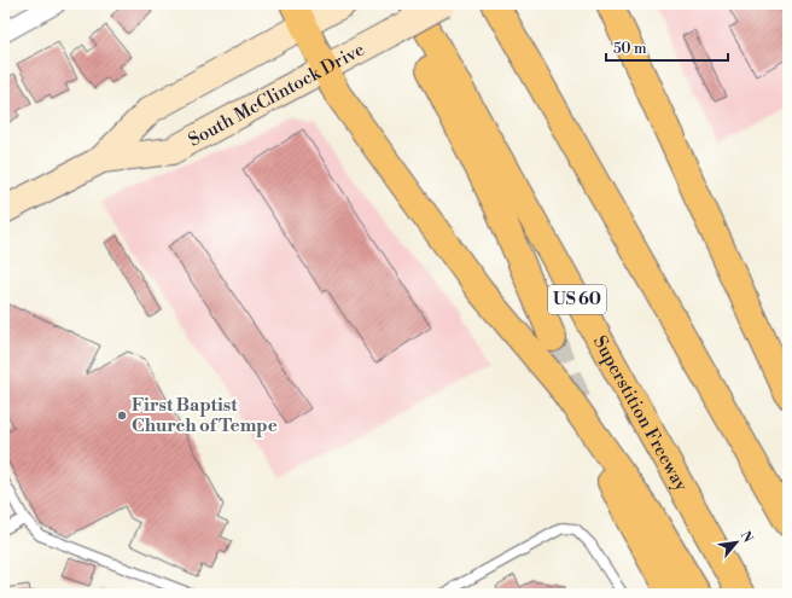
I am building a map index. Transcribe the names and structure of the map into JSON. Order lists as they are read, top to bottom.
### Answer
{
  "streets": {
    "highway": ["US 60", "Superstition Freeway"],
    "main road": ["South McClintock Drive"]
  },
  "places": ["First Baptist Church of Tempe"],
  "scale_bar": "50 m",
  "north": "top right"
}
